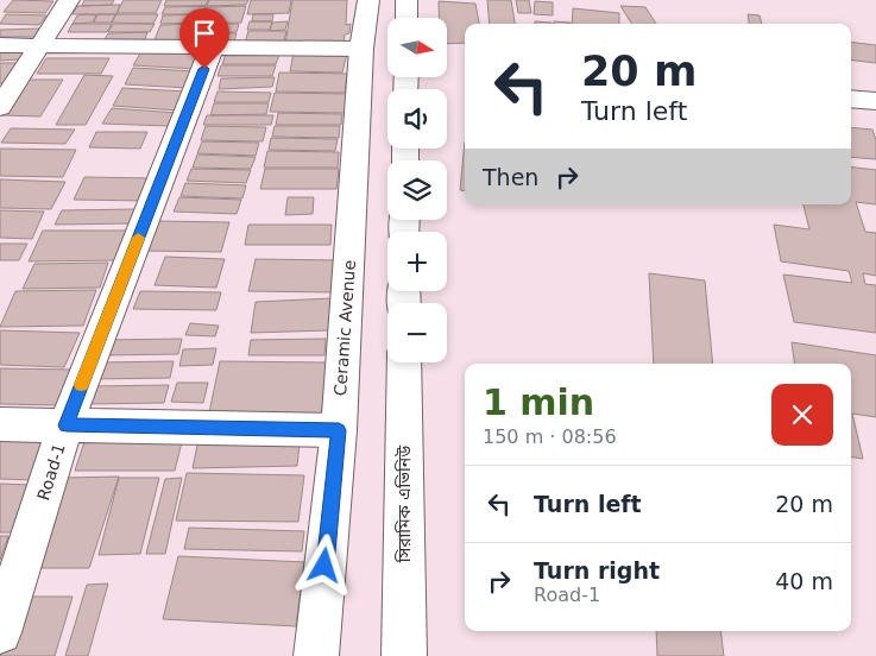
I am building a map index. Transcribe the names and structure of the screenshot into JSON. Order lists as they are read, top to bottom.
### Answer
{
  "streets": {
    "street": ["Ceramic Avenue", "Road-1", "সিরামিক এভিনিউ"]
  },
  "north": "right",
  "page": {
    "map_buttons": ["+", "−"],
    "turn": ["20 m", "Turn left"],
    "then": "Then",
    "heading": ["1 min", "150 m · 08:56"],
    "list": [
      {
        "name": "Turn left",
        "value": "20 m"
      },
      {
        "name": "Turn right",
        "note": "Road-1",
        "value": "40 m"
      }
    ]
  }
}
